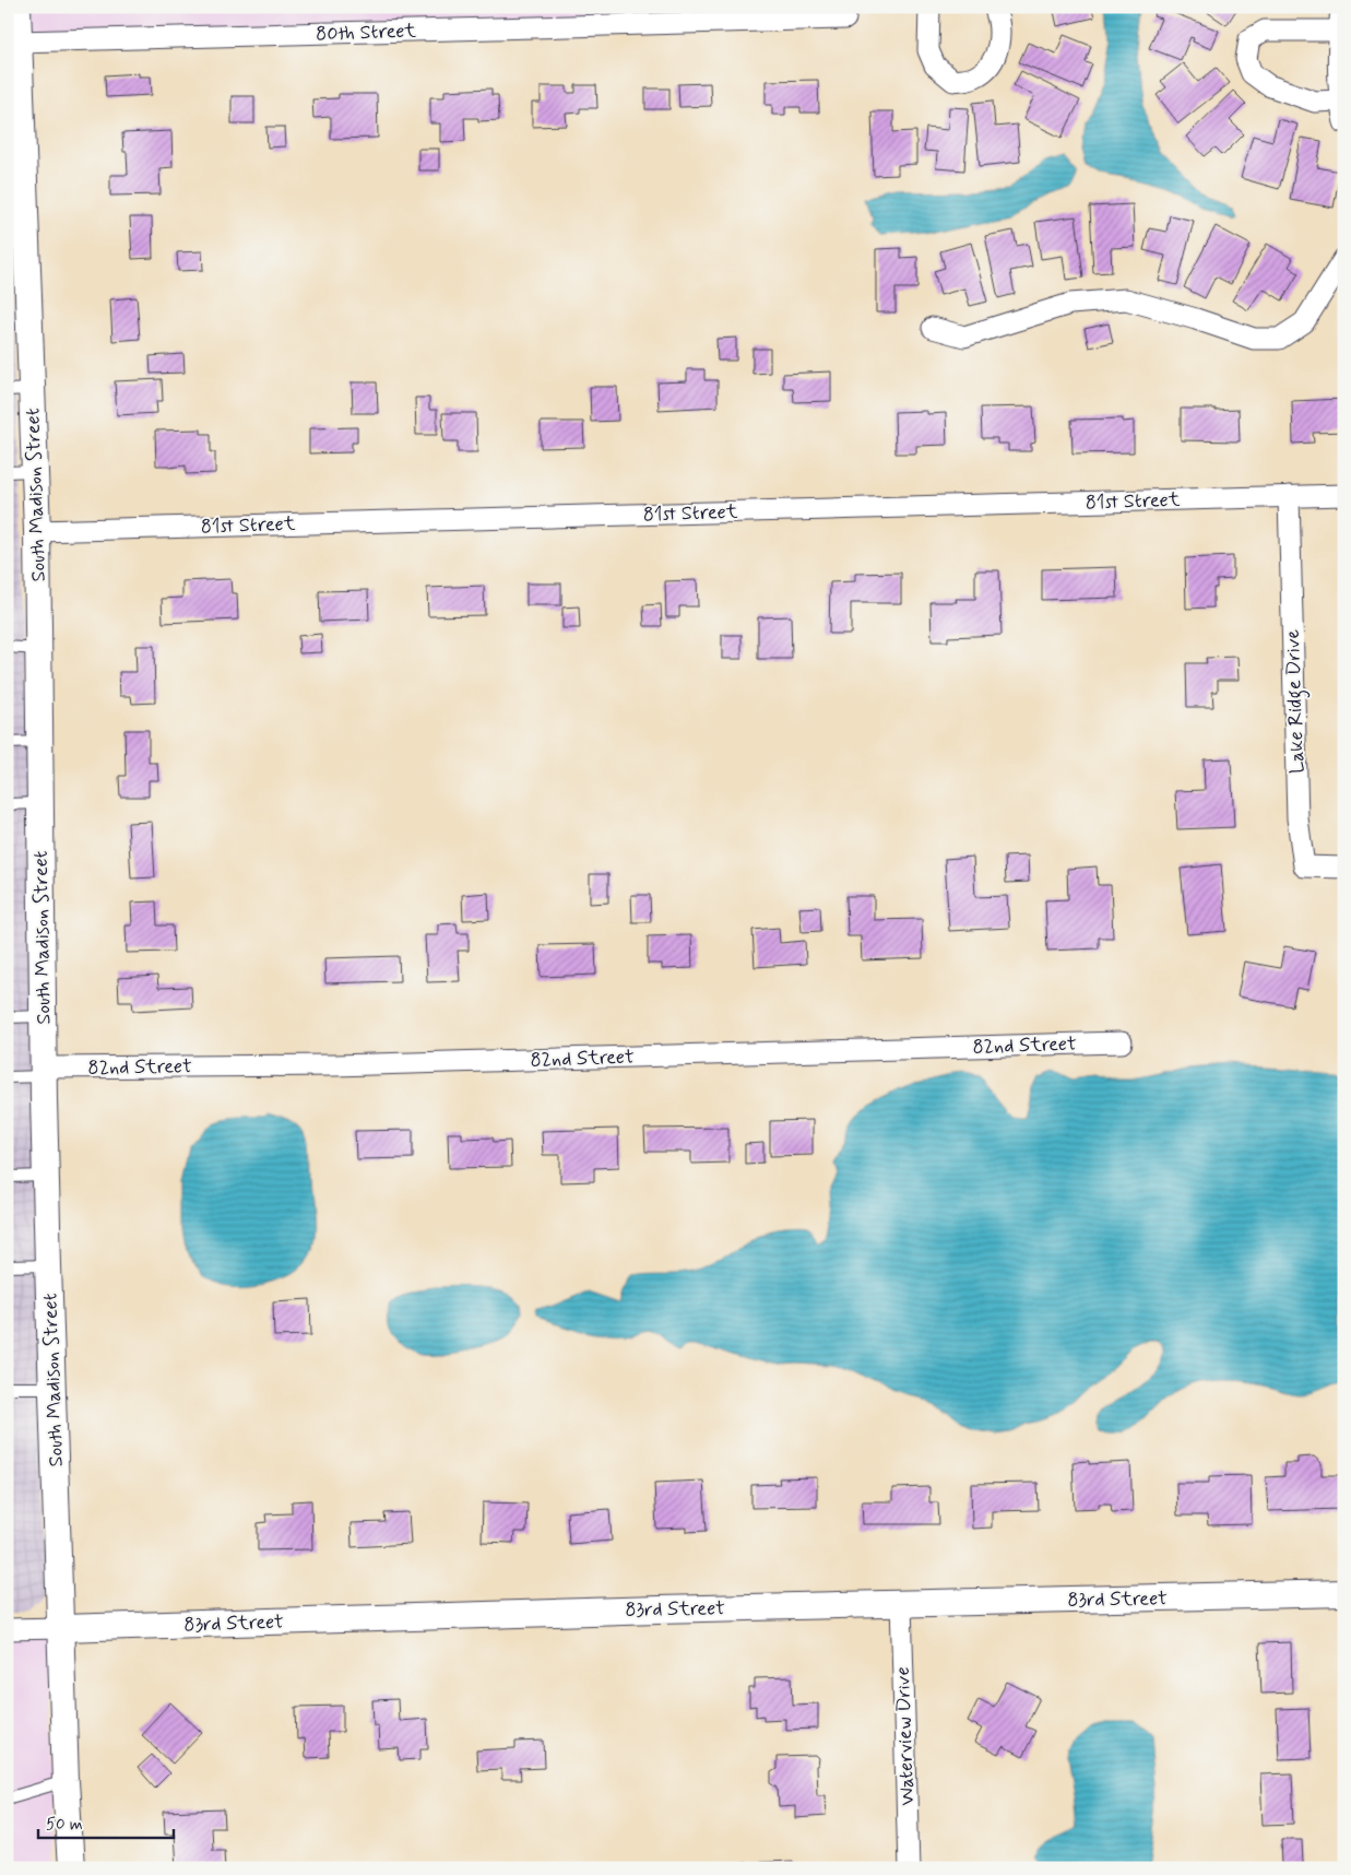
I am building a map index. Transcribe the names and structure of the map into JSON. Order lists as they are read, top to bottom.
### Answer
{
  "streets": {
    "street": [
      "80th Street",
      "South Madison Street",
      "81st Street",
      "Lake Ridge Drive",
      "82nd Street",
      "83rd Street",
      "Waterview Drive"
    ]
  },
  "crossings": [
    ["80th Street", "South Madison Street"],
    ["South Madison Street", "81st Street"],
    ["South Madison Street", "82nd Street"],
    ["South Madison Street", "83rd Street"],
    ["81st Street", "Lake Ridge Drive"],
    ["83rd Street", "Waterview Drive"]
  ],
  "scale_bar": "50 m"
}
